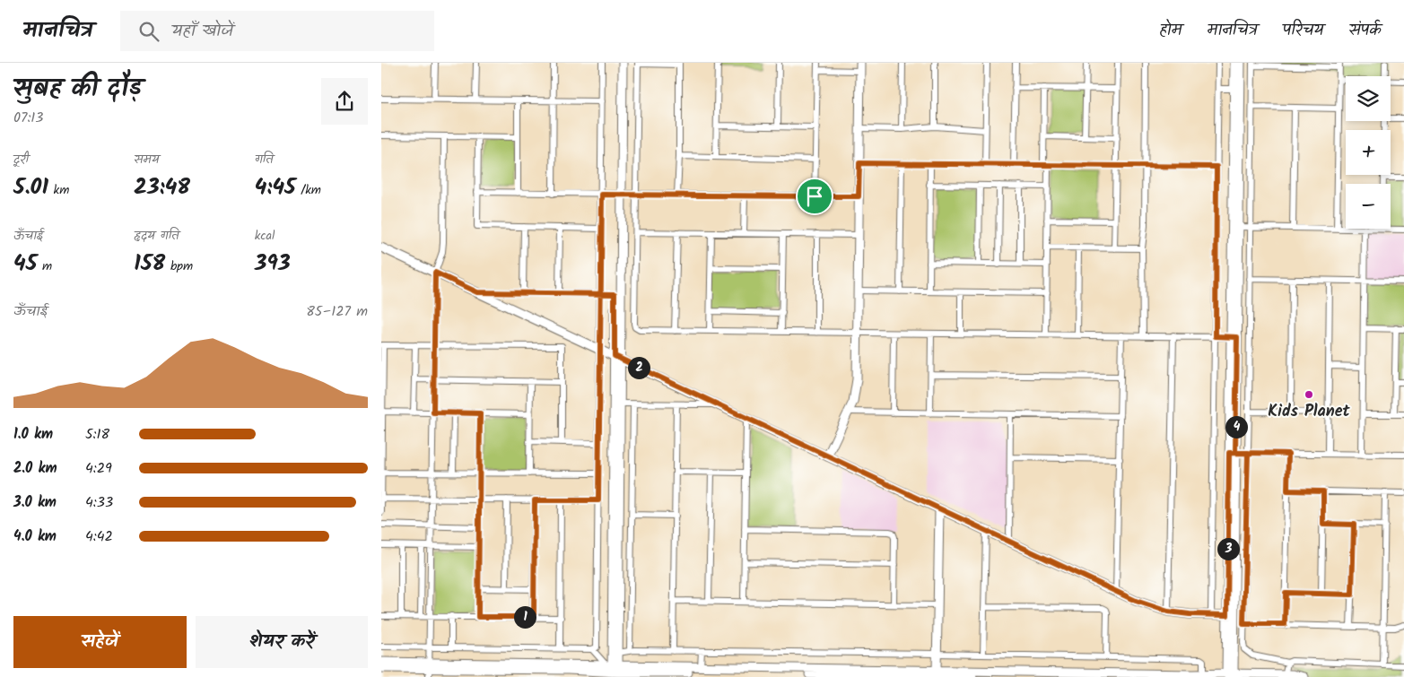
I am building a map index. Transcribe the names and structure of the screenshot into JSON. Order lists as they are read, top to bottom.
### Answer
{
  "places": ["Kids Planet"],
  "page": {
    "header": "मानचित्र",
    "search": "यहाँ खोजें",
    "nav": [
      "होम",
      "मानचित्र",
      "परिचय",
      "संपर्क"
    ],
    "heading": ["सुबह की दौड़", "07:13"],
    "map_buttons": ["+", "−"],
    "stats": [
      ["दूरी", "5.01 km"],
      ["समय", "23:48"],
      ["गति", "4:45 /km"],
      ["ऊँचाई", "45 m"],
      ["हृदय गति", "158 bpm"],
      ["kcal", "393"]
    ],
    "chart": ["ऊँचाई", "85–127 m"],
    "pins": [
      "2",
      "4",
      "3",
      "1"
    ],
    "list": [
      {
        "name": "1.0 km",
        "note": "5:18"
      },
      {
        "name": "2.0 km",
        "note": "4:29"
      },
      {
        "name": "3.0 km",
        "note": "4:33"
      },
      {
        "name": "4.0 km",
        "note": "4:42"
      }
    ],
    "buttons": ["सहेजें", "शेयर करें"]
  }
}
